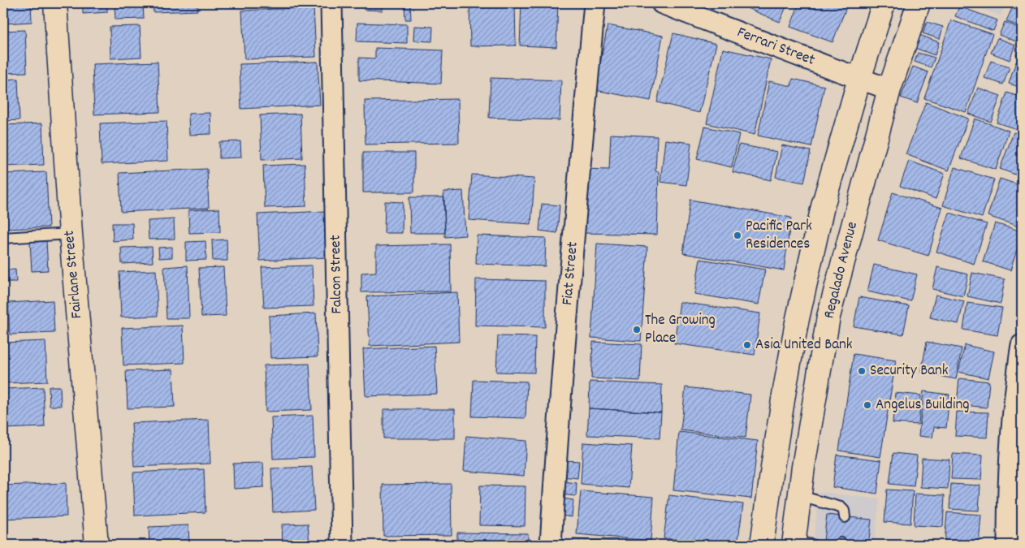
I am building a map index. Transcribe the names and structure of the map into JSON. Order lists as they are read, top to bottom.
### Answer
{
  "streets": {
    "main road": ["Regalado Avenue", "Fairlane Street"],
    "street": ["Ferrari Street", "Fiat Street", "Falcon Street"]
  },
  "crossings": [
    ["Ferrari Street", "Regalado Avenue"]
  ],
  "places": [
    "Pacific Park Residences",
    "The Growing Place",
    "Asia United Bank",
    "Security Bank",
    "Angelus Building"
  ]
}
